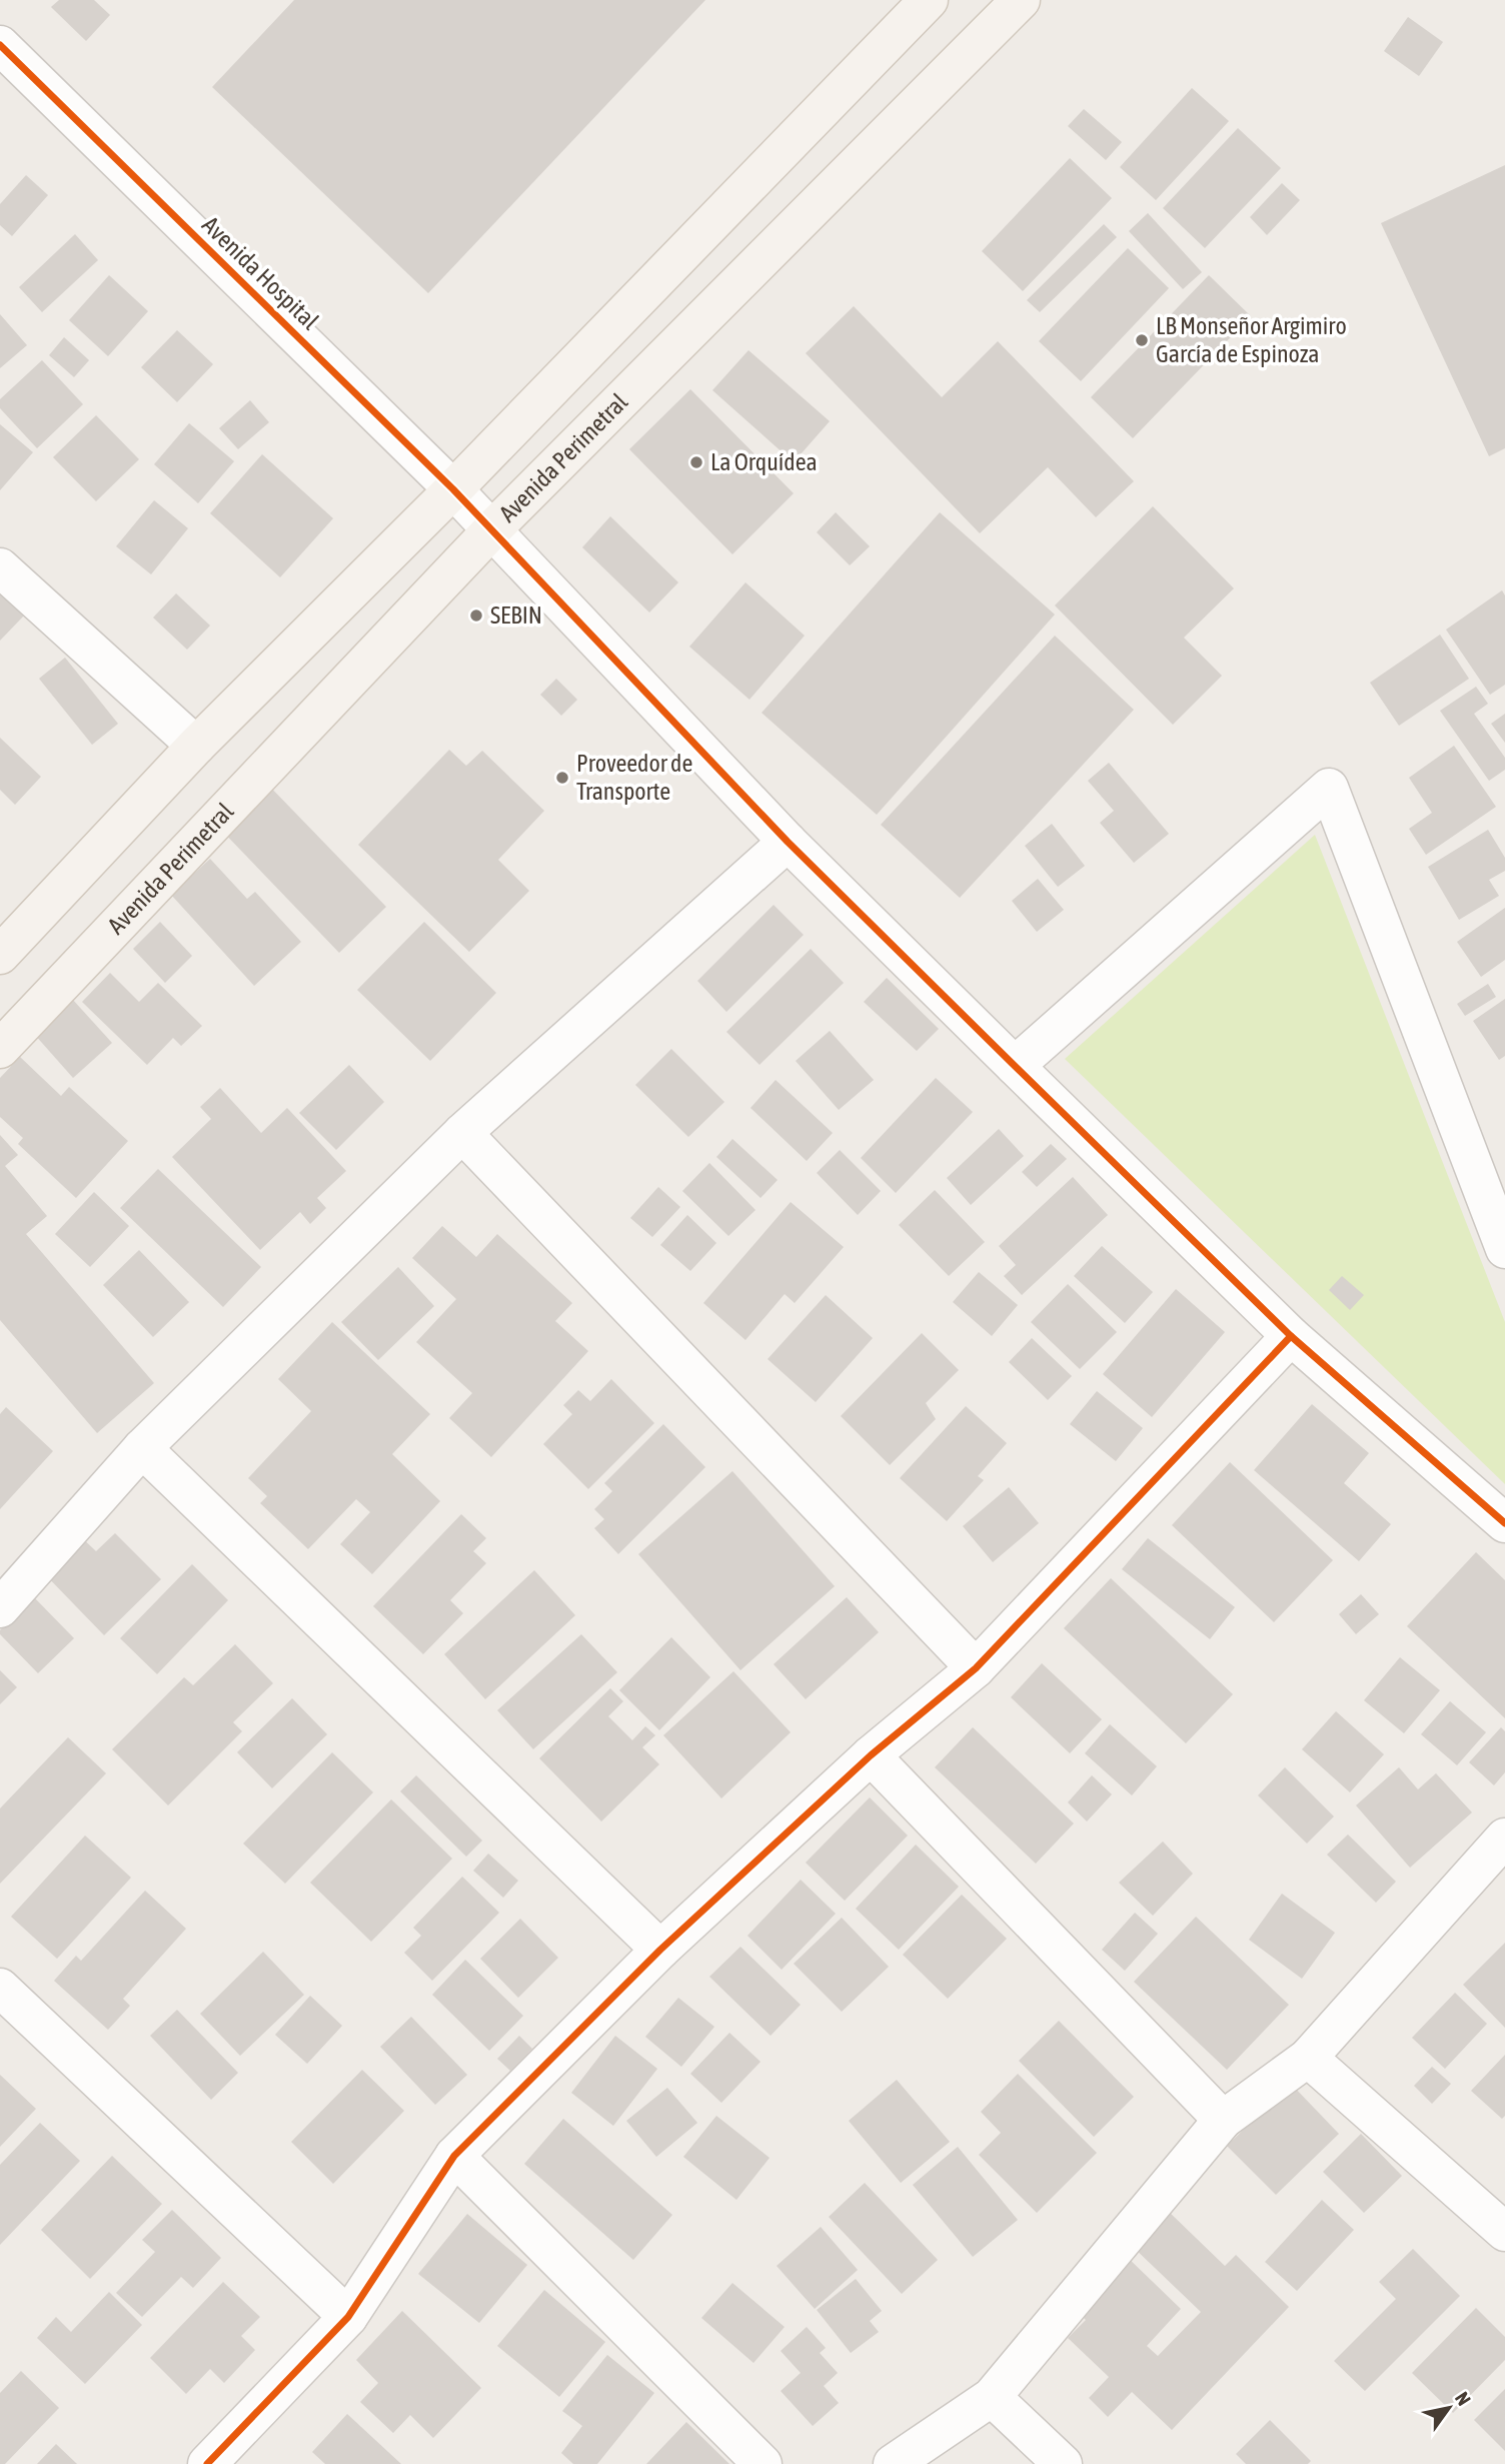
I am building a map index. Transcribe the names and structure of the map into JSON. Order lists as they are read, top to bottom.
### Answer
{
  "streets": {
    "street": ["Avenida Hospital", "Avenida Perimetral"]
  },
  "crossings": [
    ["Avenida Hospital", "Avenida Perimetral"]
  ],
  "places": [
    "LB Monseñor Argimiro García de Espinoza",
    "La Orquídea",
    "SEBIN",
    "Proveedor de Transporte"
  ],
  "north": "top right"
}
